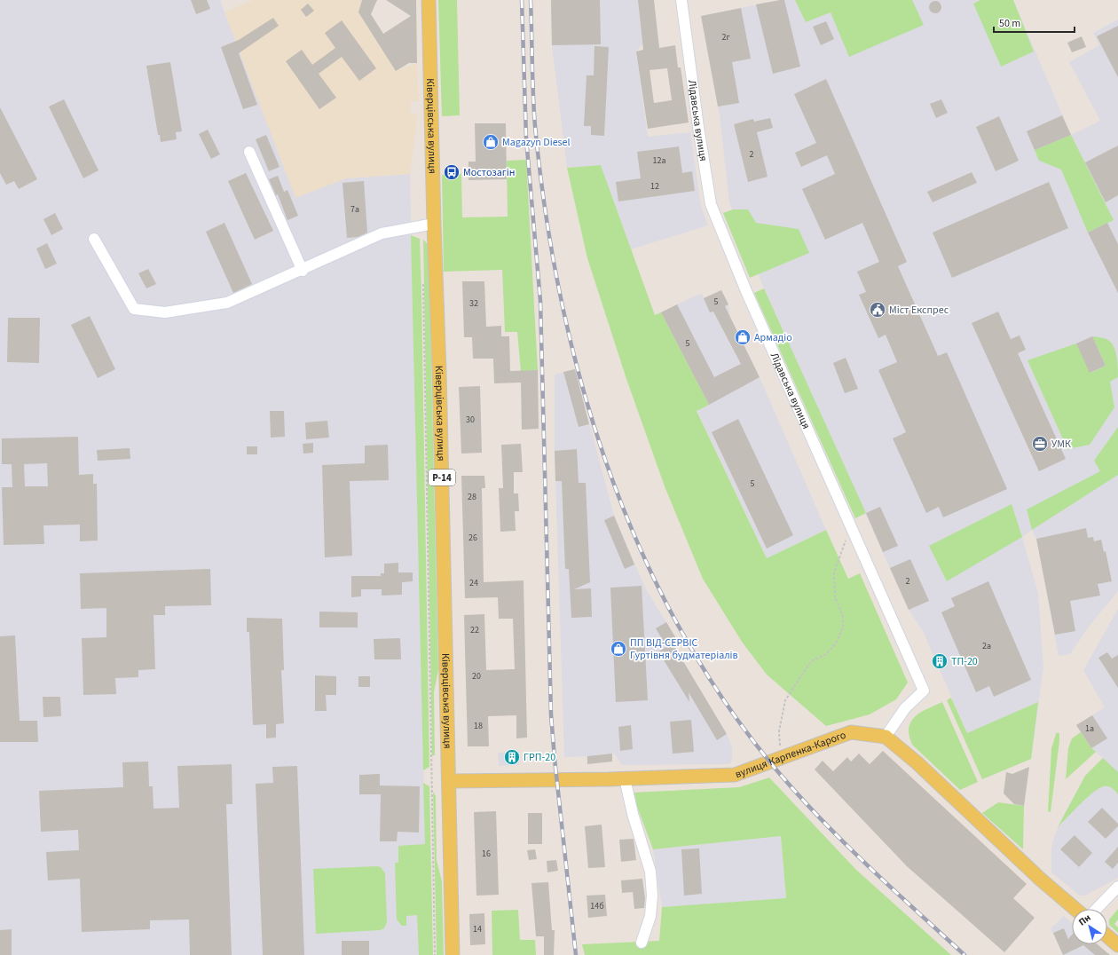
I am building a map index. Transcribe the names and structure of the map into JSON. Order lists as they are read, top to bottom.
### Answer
{
  "streets": {
    "main road": ["Ківерцівська вулиця", "Р-14", "вулиця Карпенка-Карого"],
    "street": ["Лідавська вулиця"]
  },
  "crossings": [
    ["Лідавська вулиця", "вулиця Карпенка-Карого"],
    ["Ківерцівська вулиця", "вулиця Карпенка-Карого"]
  ],
  "places": {
    "shop": ["Magazyn Diesel", "Армадіо", "ПП ВІД-СЕРВІС Гуртівня будматеріалів"],
    "bus stop": ["Мостозагін"],
    "public building": ["Міст Експрес"],
    "office": ["УМК"],
    "building": ["ТП-20", "ГРП-20"]
  },
  "house_numbers": [
    "2г",
    "2",
    "12а",
    "12",
    "7а",
    "5",
    "32",
    "5",
    "30",
    "5",
    "28",
    "26",
    "2",
    "24",
    "22",
    "2а",
    "20",
    "18",
    "1а",
    "16",
    "14б",
    "14"
  ],
  "scale_bar": "50 m",
  "north": "top left"
}
